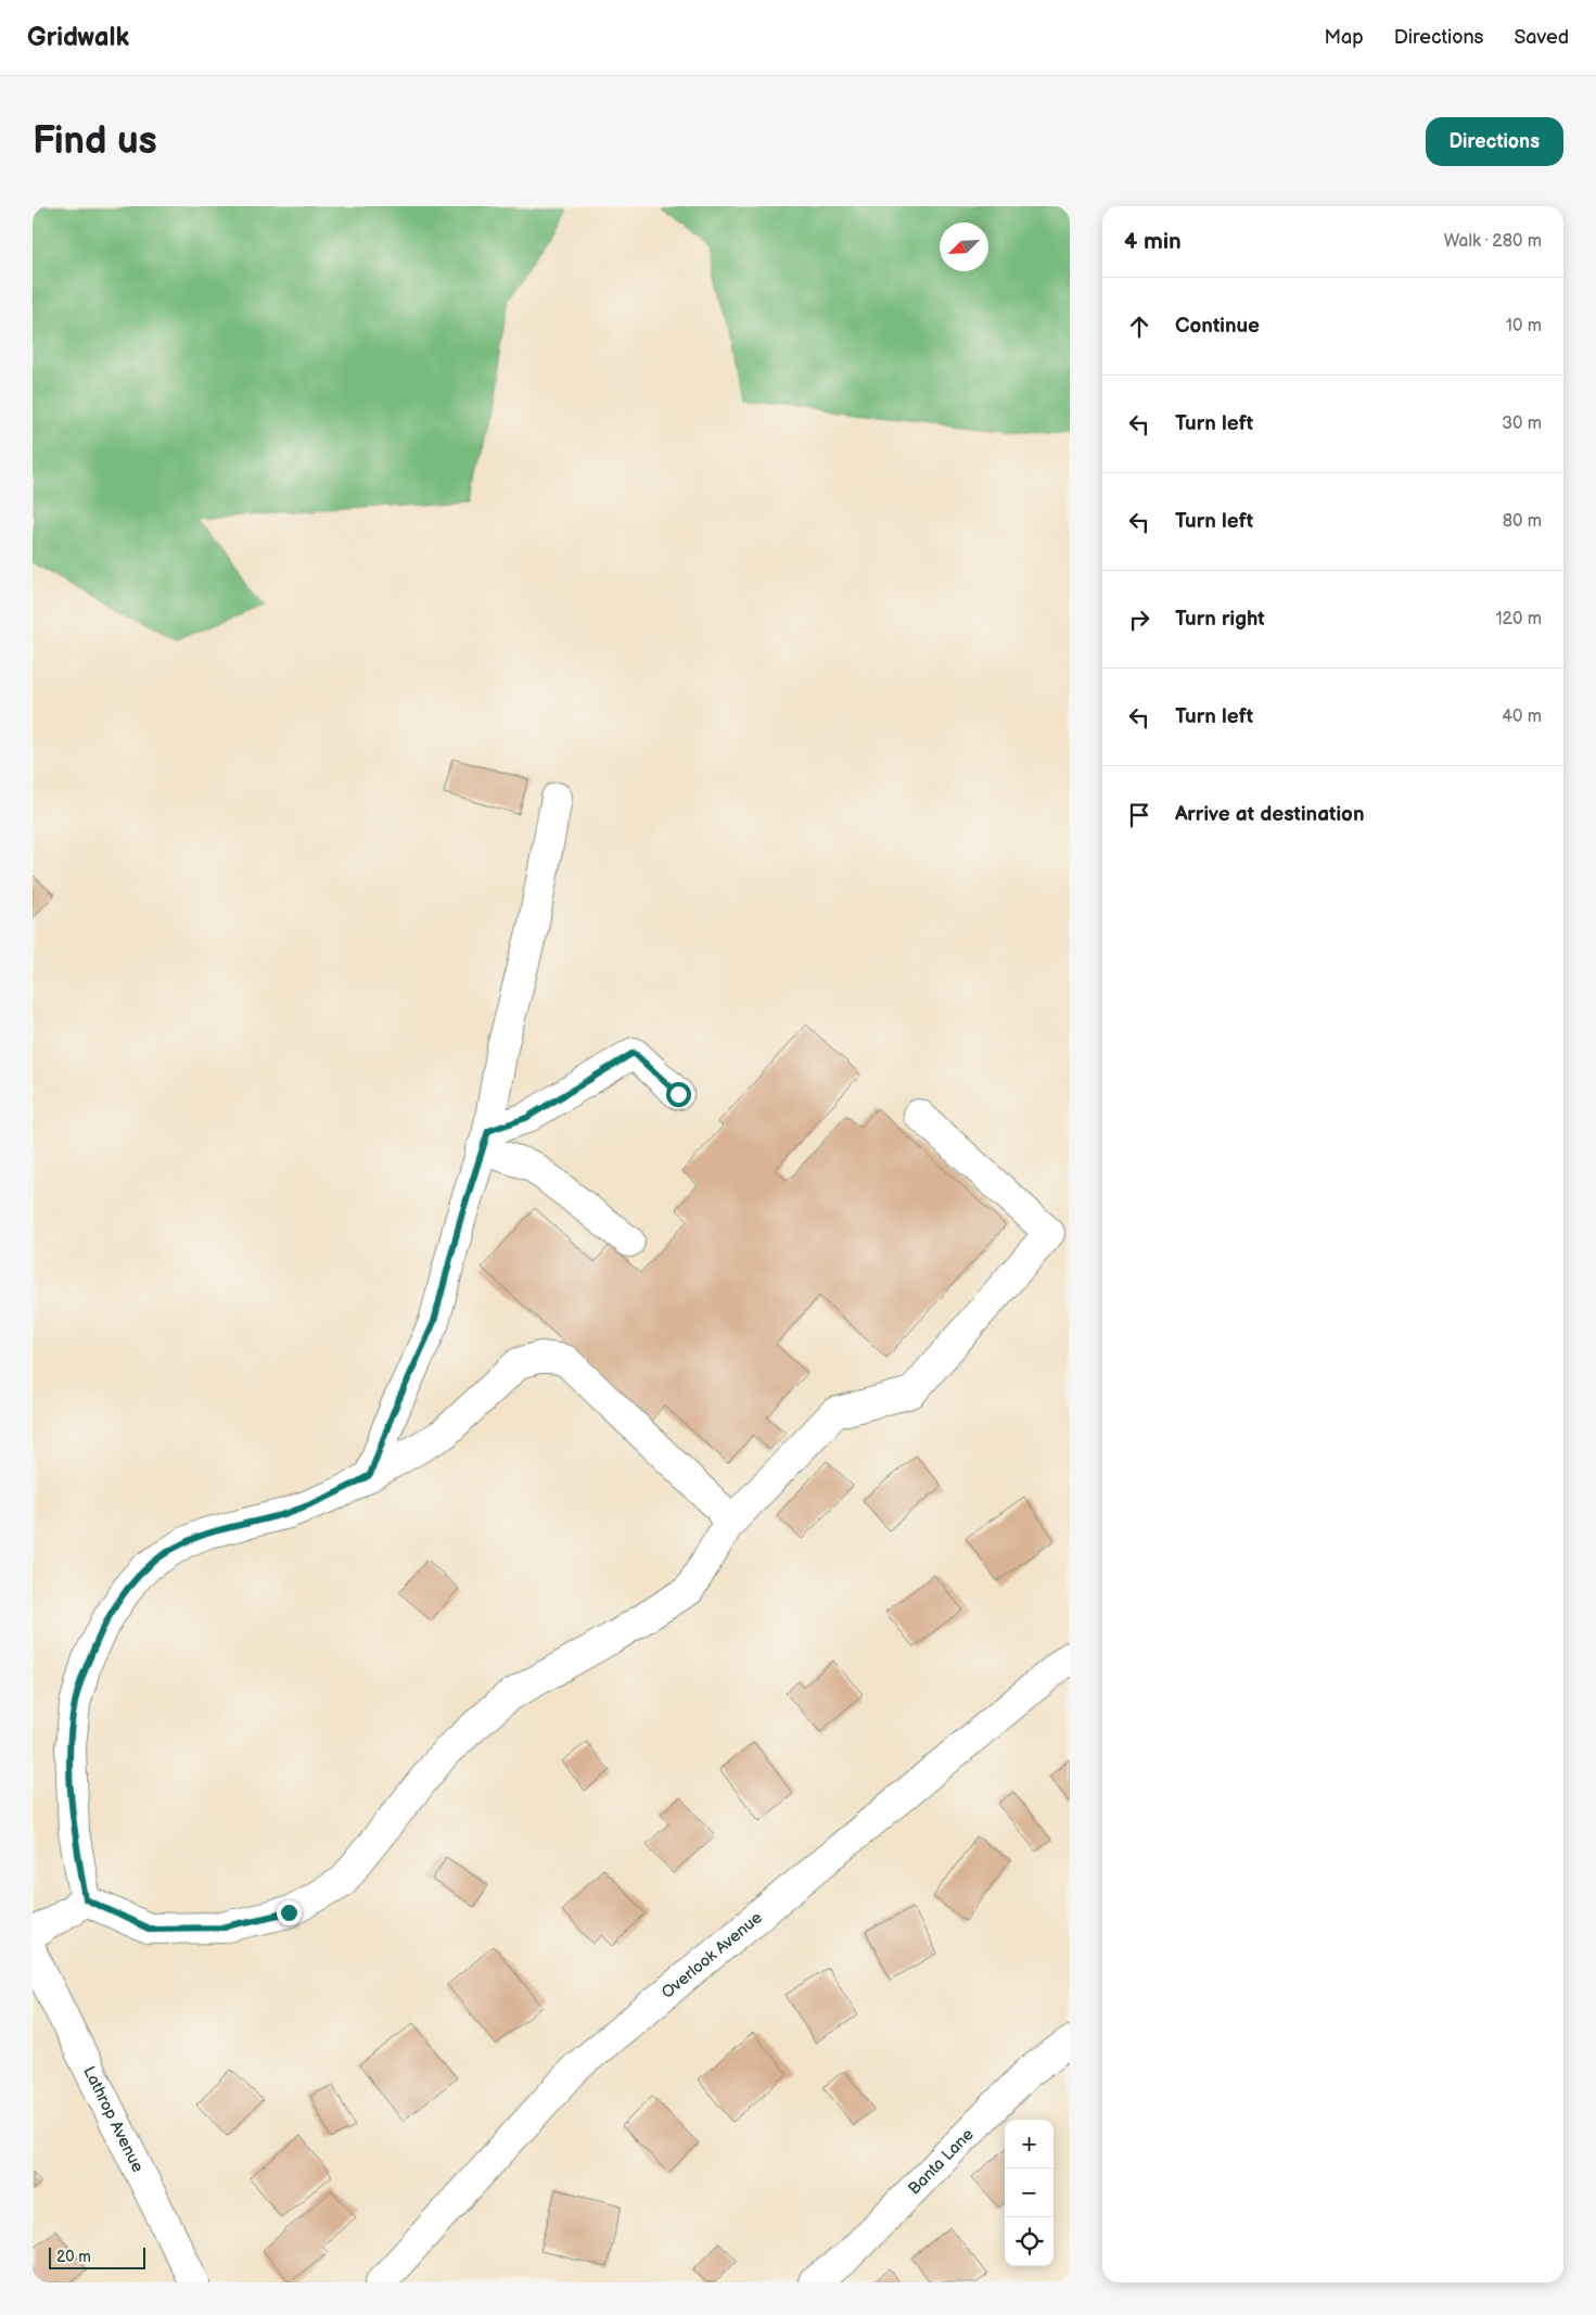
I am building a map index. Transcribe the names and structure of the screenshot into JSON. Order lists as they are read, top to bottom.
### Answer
{
  "streets": {
    "street": ["Overlook Avenue", "Lathrop Avenue", "Banta Lane"]
  },
  "scale_bar": "20 m",
  "north": "bottom left",
  "page": {
    "header": "Gridwalk",
    "nav": ["Map", "Directions", "Saved"],
    "buttons": "Directions",
    "title": "Find us",
    "heading": ["4 min", "Walk · 280 m"],
    "list": [
      ["Continue", "10 m"],
      ["Turn left", "30 m"],
      ["Turn left", "80 m"],
      ["Turn right", "120 m"],
      ["Turn left", "40 m"],
      "Arrive at destination"
    ],
    "map_buttons": ["+", "−"],
    "scale": "20 m"
  }
}
